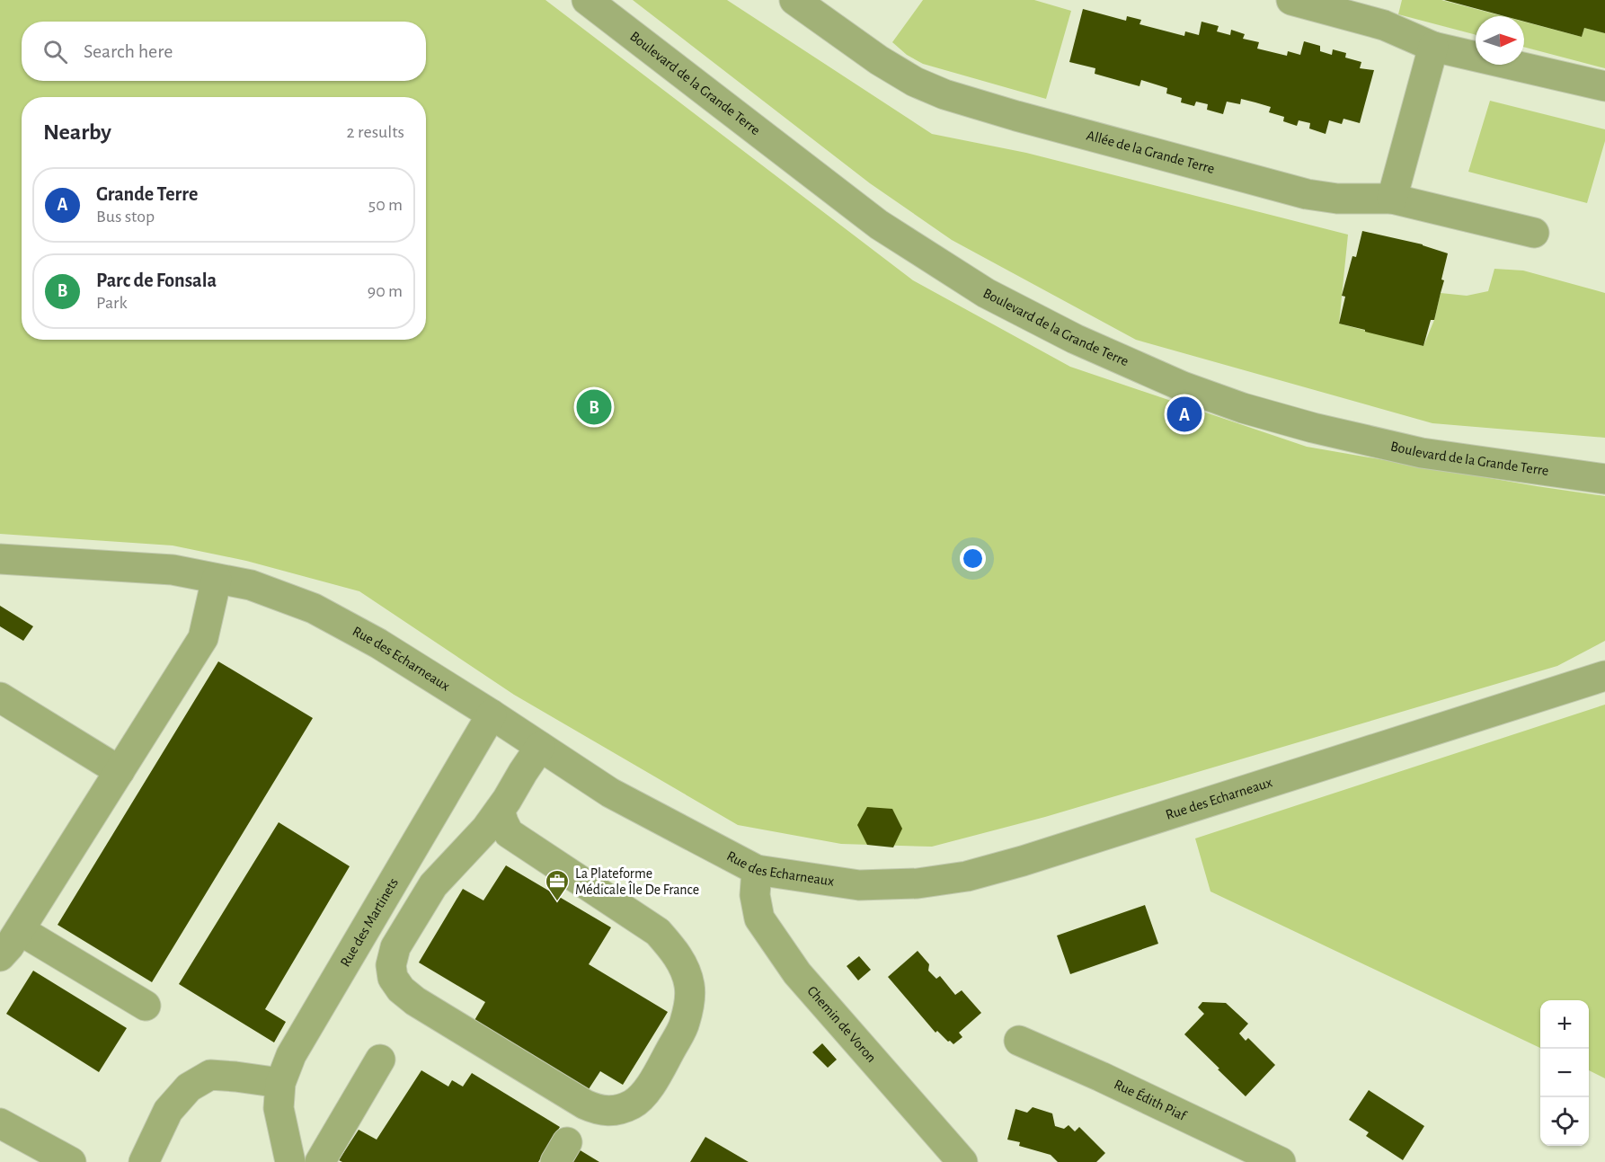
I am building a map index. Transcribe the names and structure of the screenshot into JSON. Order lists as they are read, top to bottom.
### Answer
{
  "streets": {
    "street": [
      "Boulevard de la Grande Terre",
      "Allée de la Grande Terre",
      "Rue des Echarneaux",
      "Rue des Martinets",
      "Chemin de Voron",
      "Rue Édith Piaf"
    ]
  },
  "crossings": [
    ["Rue des Echarneaux", "Rue des Martinets"],
    ["Rue des Echarneaux", "Chemin de Voron"]
  ],
  "places": {
    "office": ["La Plateforme Médicale Île De France"]
  },
  "north": "right",
  "page": {
    "search": "Search here",
    "heading": ["Nearby", "2 results"],
    "list": [
      {
        "mark": "A",
        "name": "Grande Terre",
        "note": "Bus stop",
        "value": "50 m"
      },
      {
        "mark": "B",
        "name": "Parc de Fonsala",
        "note": "Park",
        "value": "90 m"
      }
    ],
    "pins": ["B", "A"],
    "map_buttons": ["+", "−"]
  }
}
